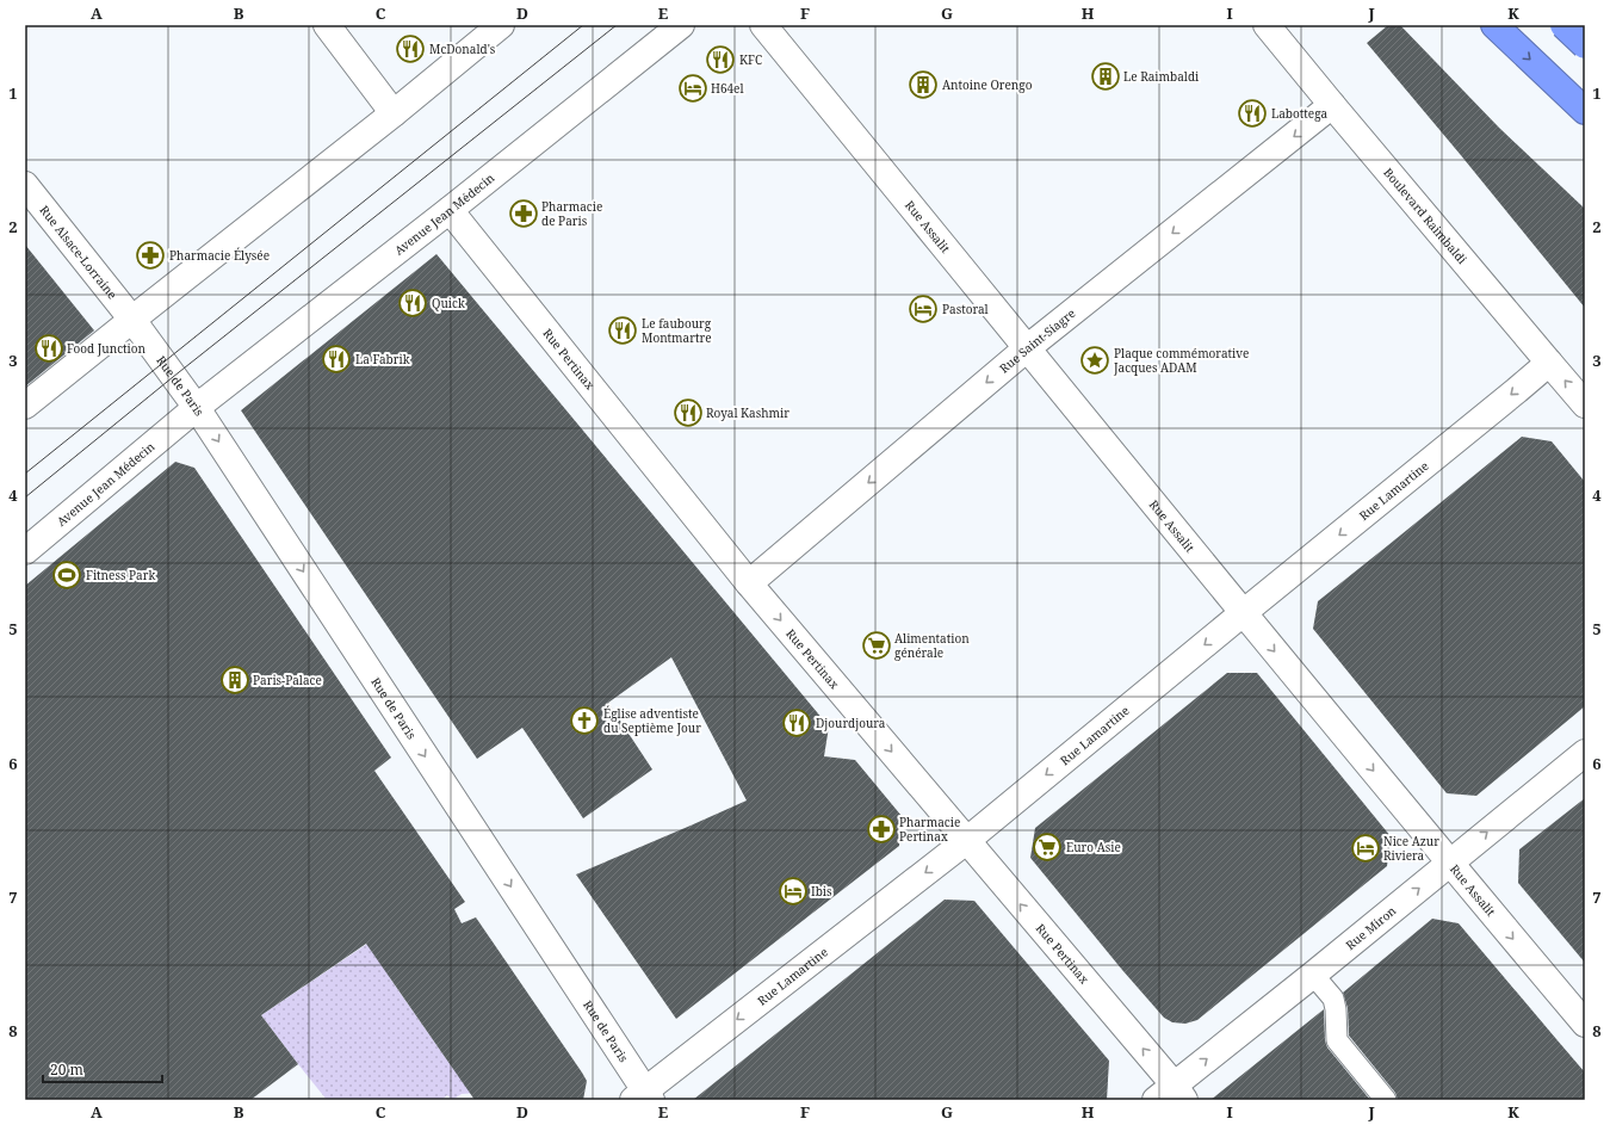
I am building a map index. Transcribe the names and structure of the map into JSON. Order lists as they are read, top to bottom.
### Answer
{
  "streets": {
    "street": [
      "Avenue Jean Médecin",
      "Boulevard Raimbaldi",
      "Rue Assalit",
      "Rue Alsace-Lorraine",
      "Rue Saint-Siagre",
      "Rue Pertinax",
      "Rue de Paris",
      "Rue Lamartine",
      "Rue Miron"
    ]
  },
  "crossings": [
    ["Avenue Jean Médecin", "Rue Pertinax"],
    ["Boulevard Raimbaldi", "Rue Saint-Siagre"],
    ["Boulevard Raimbaldi", "Rue Lamartine"],
    ["Rue Assalit", "Rue Saint-Siagre"],
    ["Rue Assalit", "Rue Lamartine"],
    ["Rue Assalit", "Rue Miron"],
    ["Rue Alsace-Lorraine", "Rue de Paris"],
    ["Rue Saint-Siagre", "Rue Pertinax"],
    ["Rue Pertinax", "Rue Lamartine"],
    ["Rue Pertinax", "Rue Miron"],
    ["Rue de Paris", "Rue Lamartine"]
  ],
  "one_way": [
    "Rue Assalit",
    "Rue Saint-Siagre",
    "Rue de Paris",
    "Rue Lamartine",
    "Rue Miron"
  ],
  "places": {
    "restaurant": [
      "McDonald's",
      "KFC",
      "Labottega",
      "Quick",
      "Le faubourg Montmartre",
      "Food Junction",
      "La Fabrik",
      "Royal Kashmir",
      "Djourdjoura"
    ],
    "building": ["Le Raimbaldi", "Antoine Orengo", "Paris-Palace"],
    "hotel": [
      "H64el",
      "Pastoral",
      "Nice Azur Riviera",
      "Ibis"
    ],
    "pharmacy": ["Pharmacie de Paris", "Pharmacie Élysée", "Pharmacie Pertinax"],
    "place": ["Plaque commémorative Jacques ADAM"],
    "sports": ["Fitness Park"],
    "supermarket": ["Alimentation générale", "Euro Asie"],
    "church": ["Église adventiste du Septième Jour"]
  },
  "scale_bar": "20 m",
  "grid": {
    "columns": [
      "A",
      "B",
      "C",
      "D",
      "E",
      "F",
      "G",
      "H",
      "I",
      "J",
      "K"
    ],
    "rows": [
      "1",
      "2",
      "3",
      "4",
      "5",
      "6",
      "7",
      "8"
    ]
  }
}
